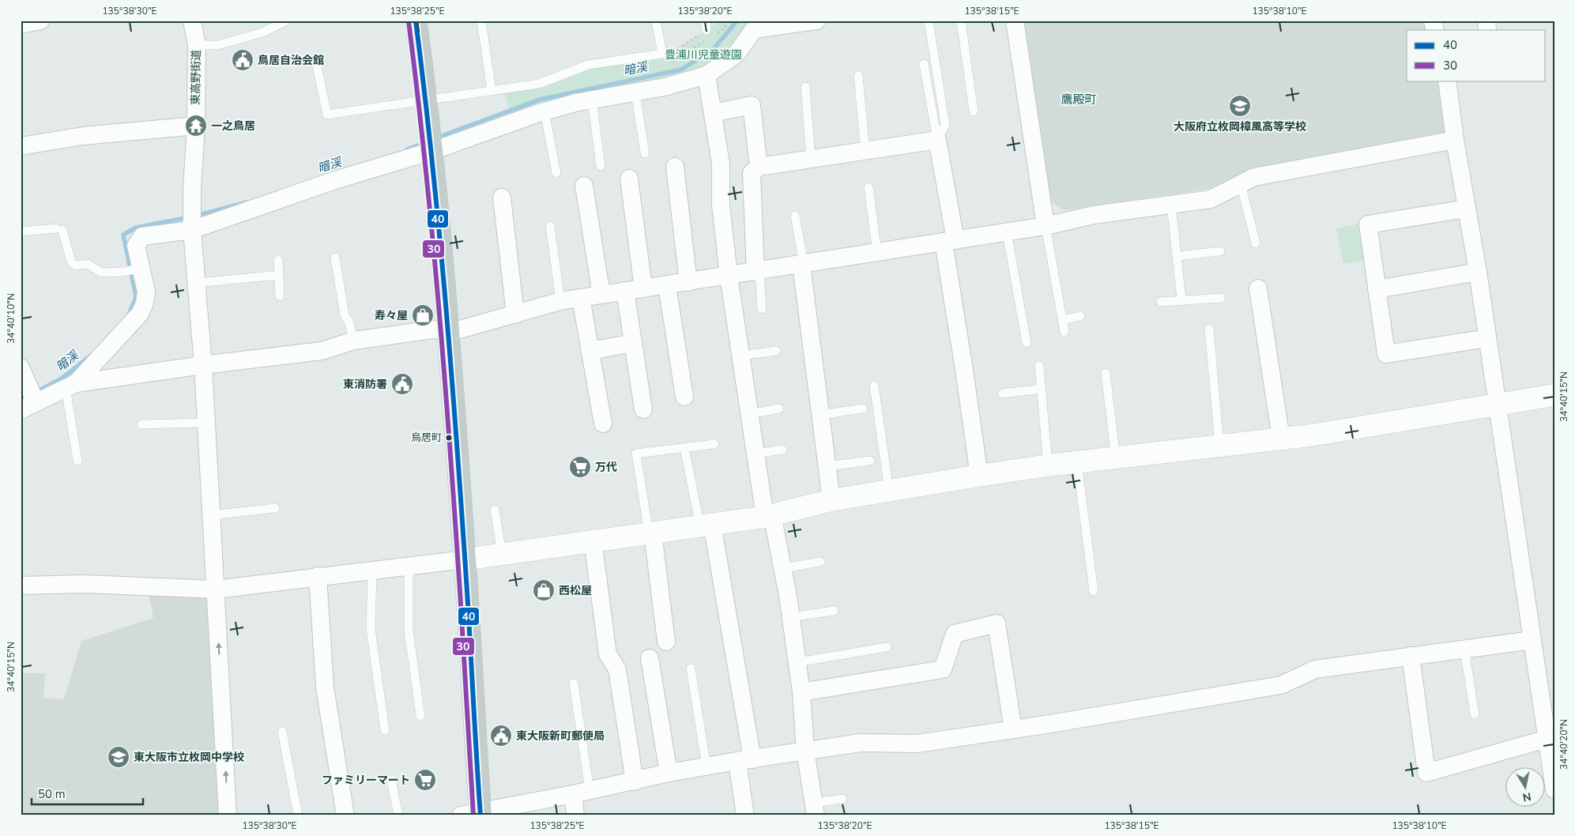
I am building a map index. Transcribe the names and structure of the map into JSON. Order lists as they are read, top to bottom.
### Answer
{
  "streets": {
    "street": ["東高野街道"]
  },
  "districts": ["鷹殿町"],
  "water": ["暗渓"],
  "parks": ["豊浦川児童遊園"],
  "places": {
    "public building": ["鳥居自治会館", "東消防署", "東大阪新町郵便局"],
    "school or university": ["大阪府立枚岡樟風高等学校", "東大阪市立枚岡中学校"],
    "temple": ["一之鳥居"],
    "shop": ["寿々屋", "西松屋"],
    "other": ["鳥居町"],
    "supermarket": ["万代", "ファミリーマート"]
  },
  "lines": ["transit line 40", "transit line 30"],
  "legend": ["40", "30"],
  "scale_bar": "50 m",
  "north": "bottom",
  "coordinates": [
    "135°38'30\"E",
    "135°38'25\"E",
    "135°38'20\"E",
    "135°38'15\"E",
    "135°38'10\"E",
    "34°40'10\"N",
    "34°40'15\"N",
    "34°40'20\"N"
  ]
}
